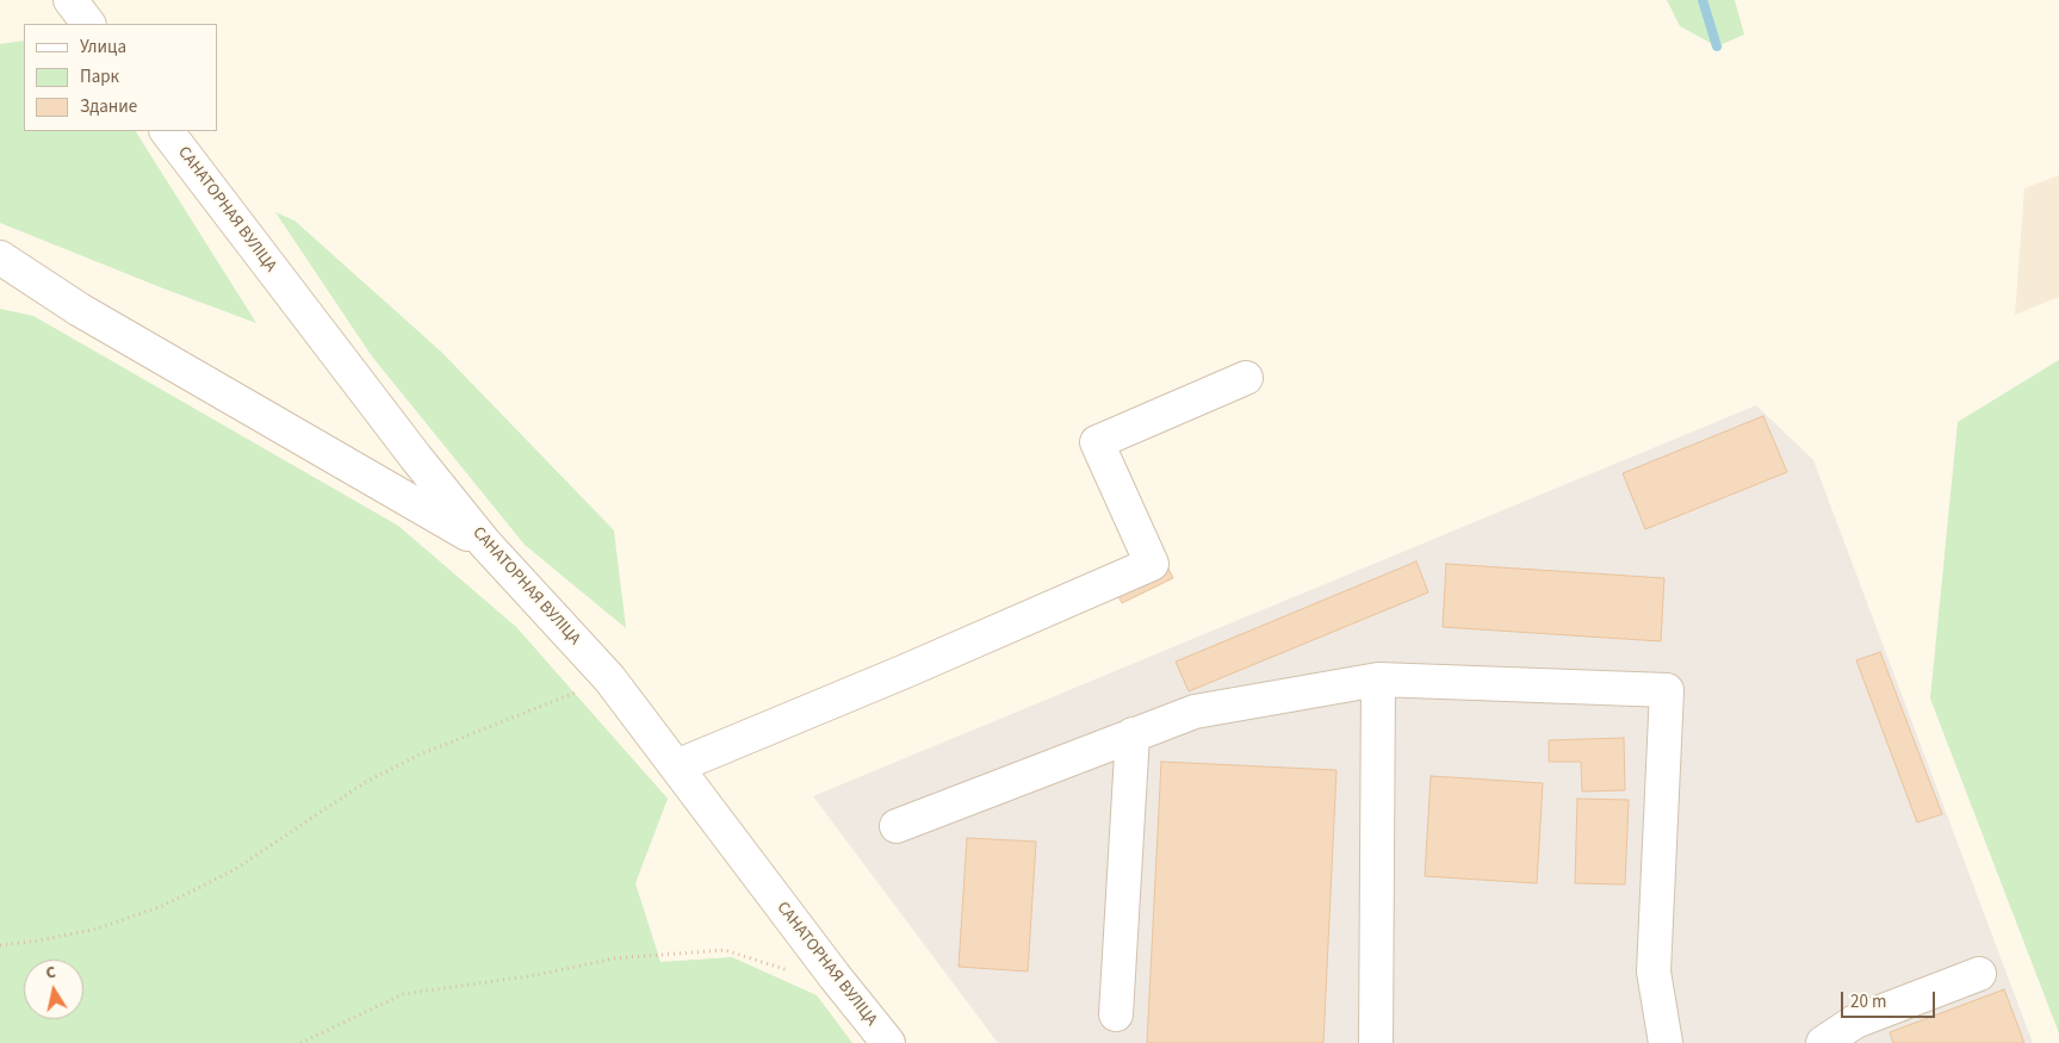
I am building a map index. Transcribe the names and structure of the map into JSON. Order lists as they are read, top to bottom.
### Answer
{
  "streets": {
    "street": ["САНАТОРНАЯ ВУЛІЦА"]
  },
  "legend": ["Улица", "Парк", "Здание"],
  "scale_bar": "20 m",
  "north": "top"
}
